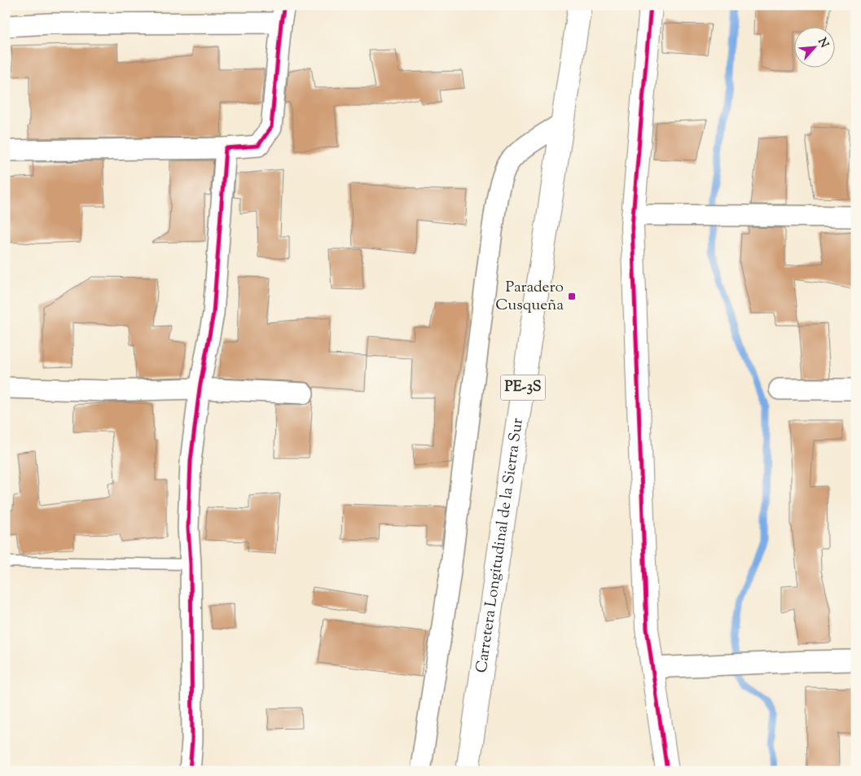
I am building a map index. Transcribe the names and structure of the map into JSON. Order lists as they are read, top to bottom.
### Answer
{
  "streets": {
    "main road": ["PE-3S", "Carretera Longitudinal de la Sierra Sur"]
  },
  "places": {
    "transit": ["Paradero Cusqueña"]
  },
  "north": "top right"
}
